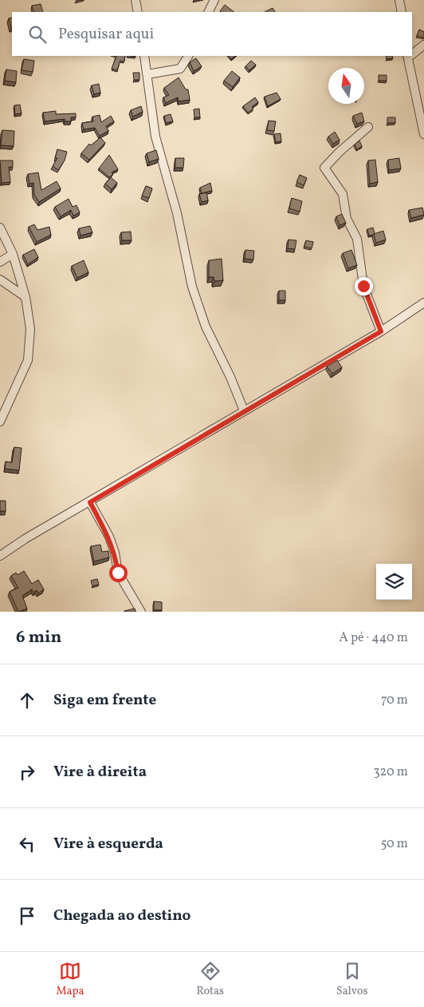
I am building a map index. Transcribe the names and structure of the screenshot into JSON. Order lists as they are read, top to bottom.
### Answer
{
  "north": "top",
  "page": {
    "search": "Pesquisar aqui",
    "heading": ["6 min", "A pé · 440 m"],
    "list": [
      ["Siga em frente", "70 m"],
      ["Vire à direita", "320 m"],
      ["Vire à esquerda", "50 m"],
      "Chegada ao destino"
    ],
    "nav": ["Mapa", "Rotas", "Salvos"]
  }
}
